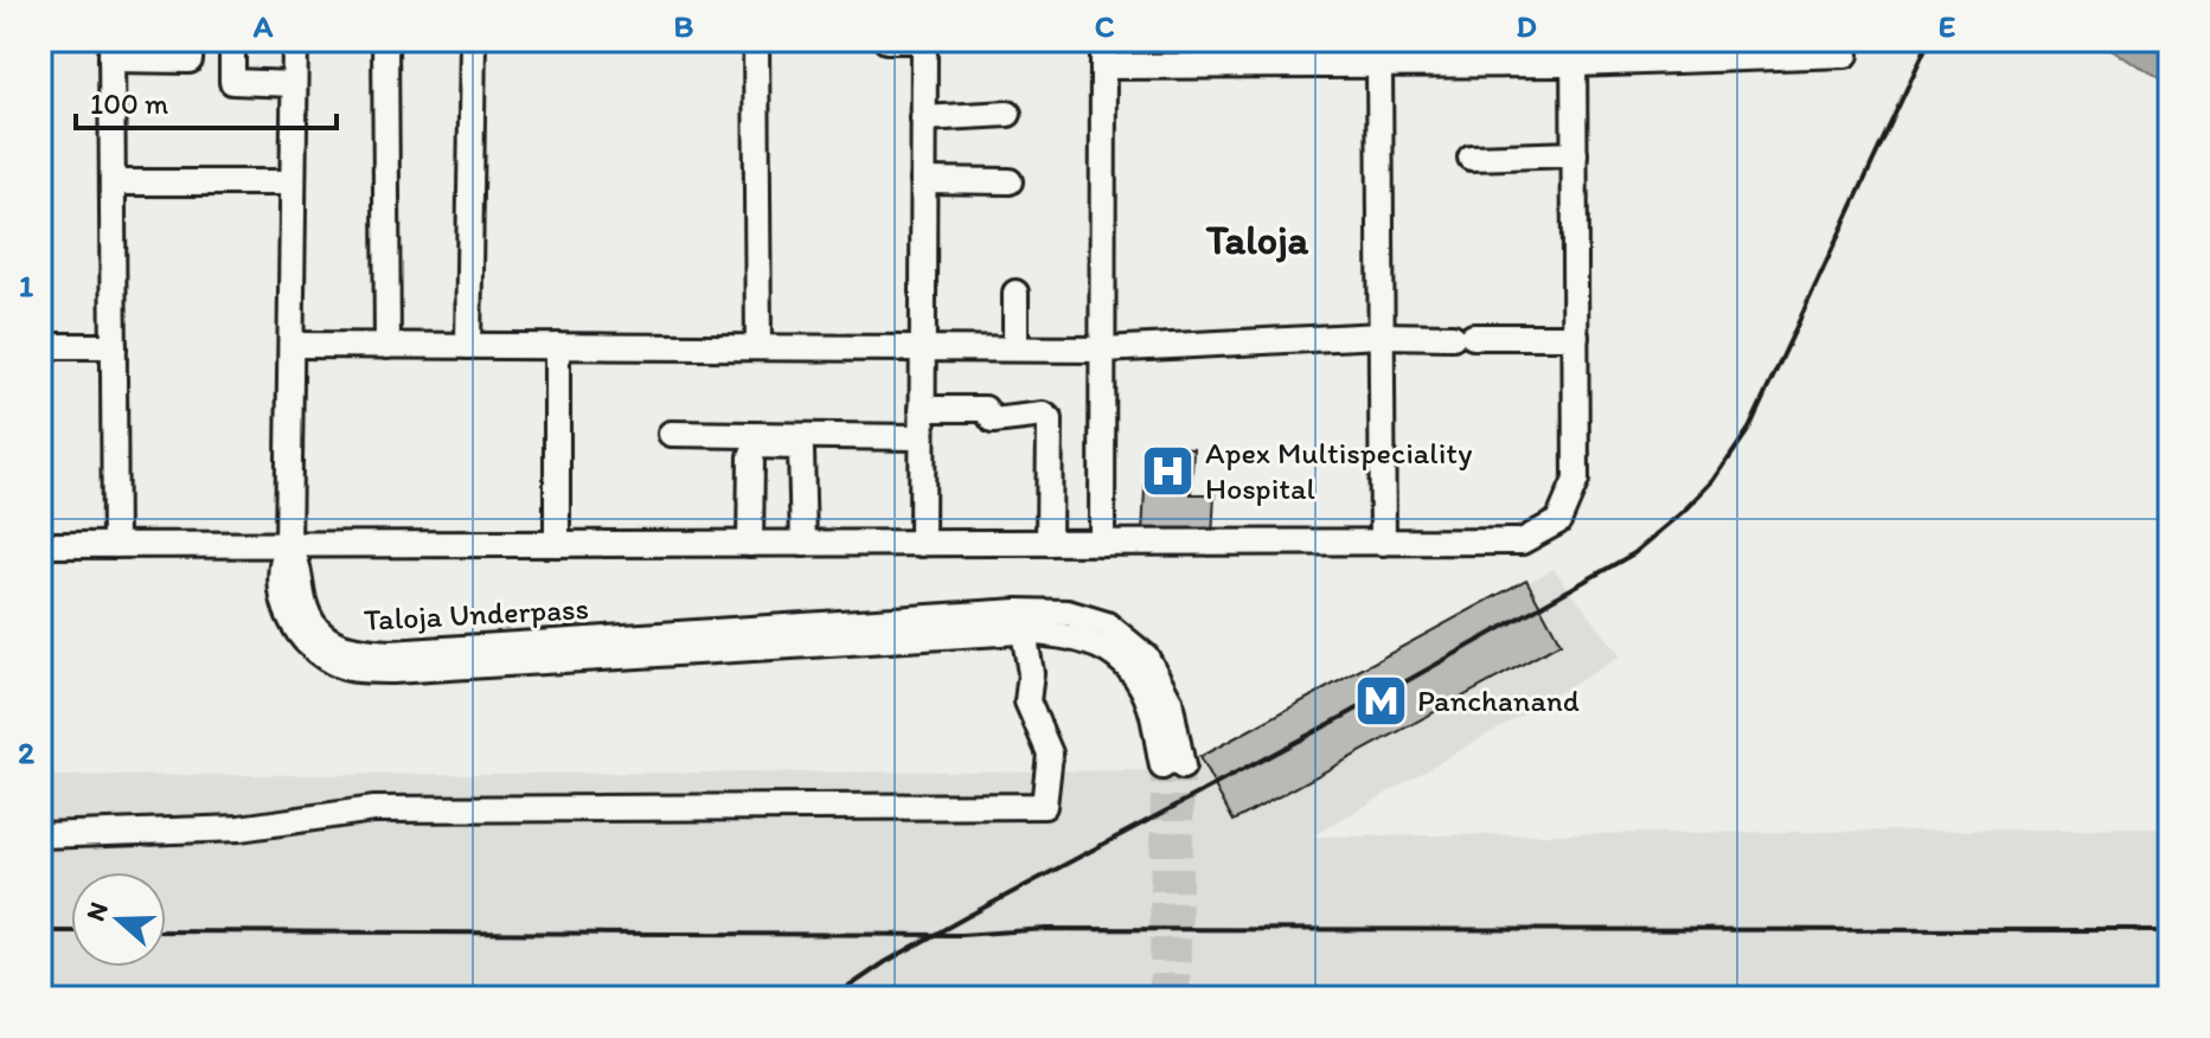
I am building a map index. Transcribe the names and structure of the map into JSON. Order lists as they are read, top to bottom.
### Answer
{
  "streets": {
    "street": ["Taloja Underpass"]
  },
  "districts": ["Taloja"],
  "places": {
    "hospital": ["Apex Multispeciality Hospital"],
    "metro station": ["Panchanand"]
  },
  "scale_bar": "100 m",
  "north": "left",
  "grid": {
    "columns": [
      "A",
      "B",
      "C",
      "D",
      "E"
    ],
    "rows": ["1", "2"]
  }
}
